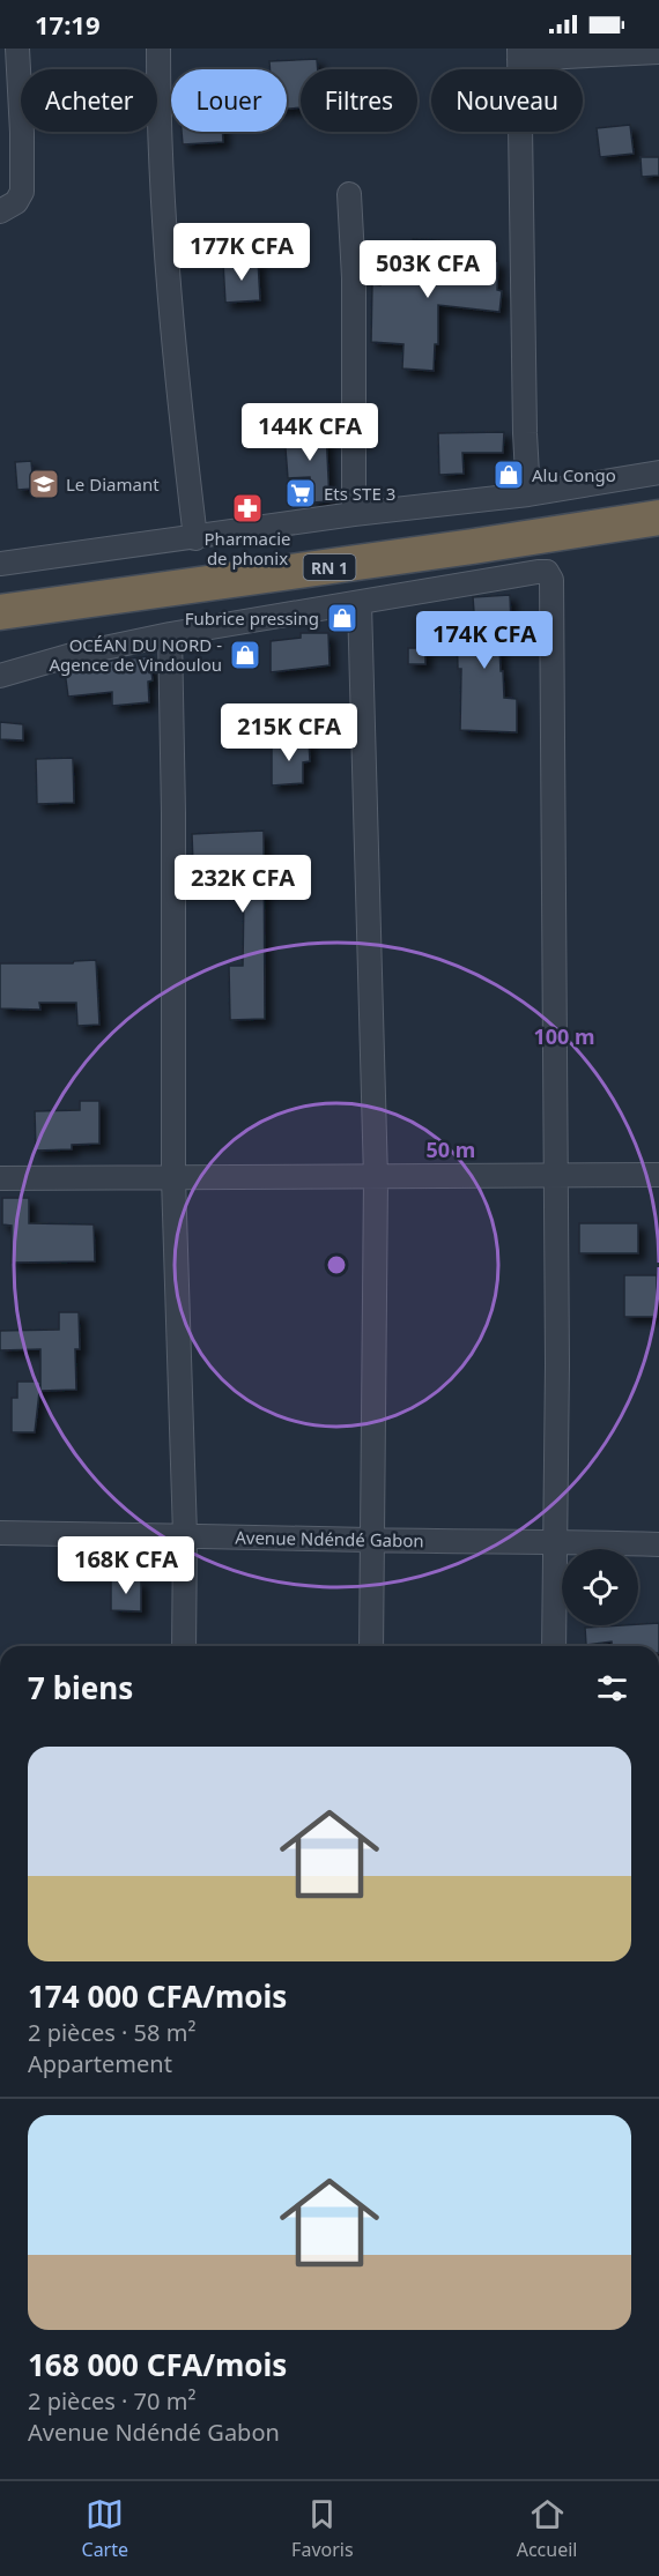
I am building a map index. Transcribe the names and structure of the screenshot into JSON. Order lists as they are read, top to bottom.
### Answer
{
  "streets": {
    "highway": ["RN 1"],
    "street": ["Avenue Ndéndé Gabon"]
  },
  "places": {
    "shop": ["Alu Congo", "Fubrice pressing", "OCÉAN DU NORD - Agence de Vindoulou"],
    "school or university": ["Le Diamant"],
    "supermarket": ["Ets STE 3"],
    "pharmacy": ["Pharmacie de phonix"]
  },
  "page": {
    "status": "17:19",
    "chip": [
      "Acheter",
      "Louer",
      "Filtres",
      "Nouveau"
    ],
    "price": [
      "177K CFA",
      "503K CFA",
      "144K CFA",
      "174K CFA",
      "215K CFA",
      "232K CFA",
      "168K CFA"
    ],
    "heading": "7 biens",
    "list": [
      {
        "name": "174 000 CFA/mois",
        "note": "2 pièces · 58 m² · Appartement"
      },
      {
        "name": "168 000 CFA/mois",
        "note": "2 pièces · 70 m² · Avenue Ndéndé Gabon"
      }
    ],
    "tabs": ["Carte", "Favoris", "Accueil"]
  },
  "rings": ["100 m", "50 m"]
}
